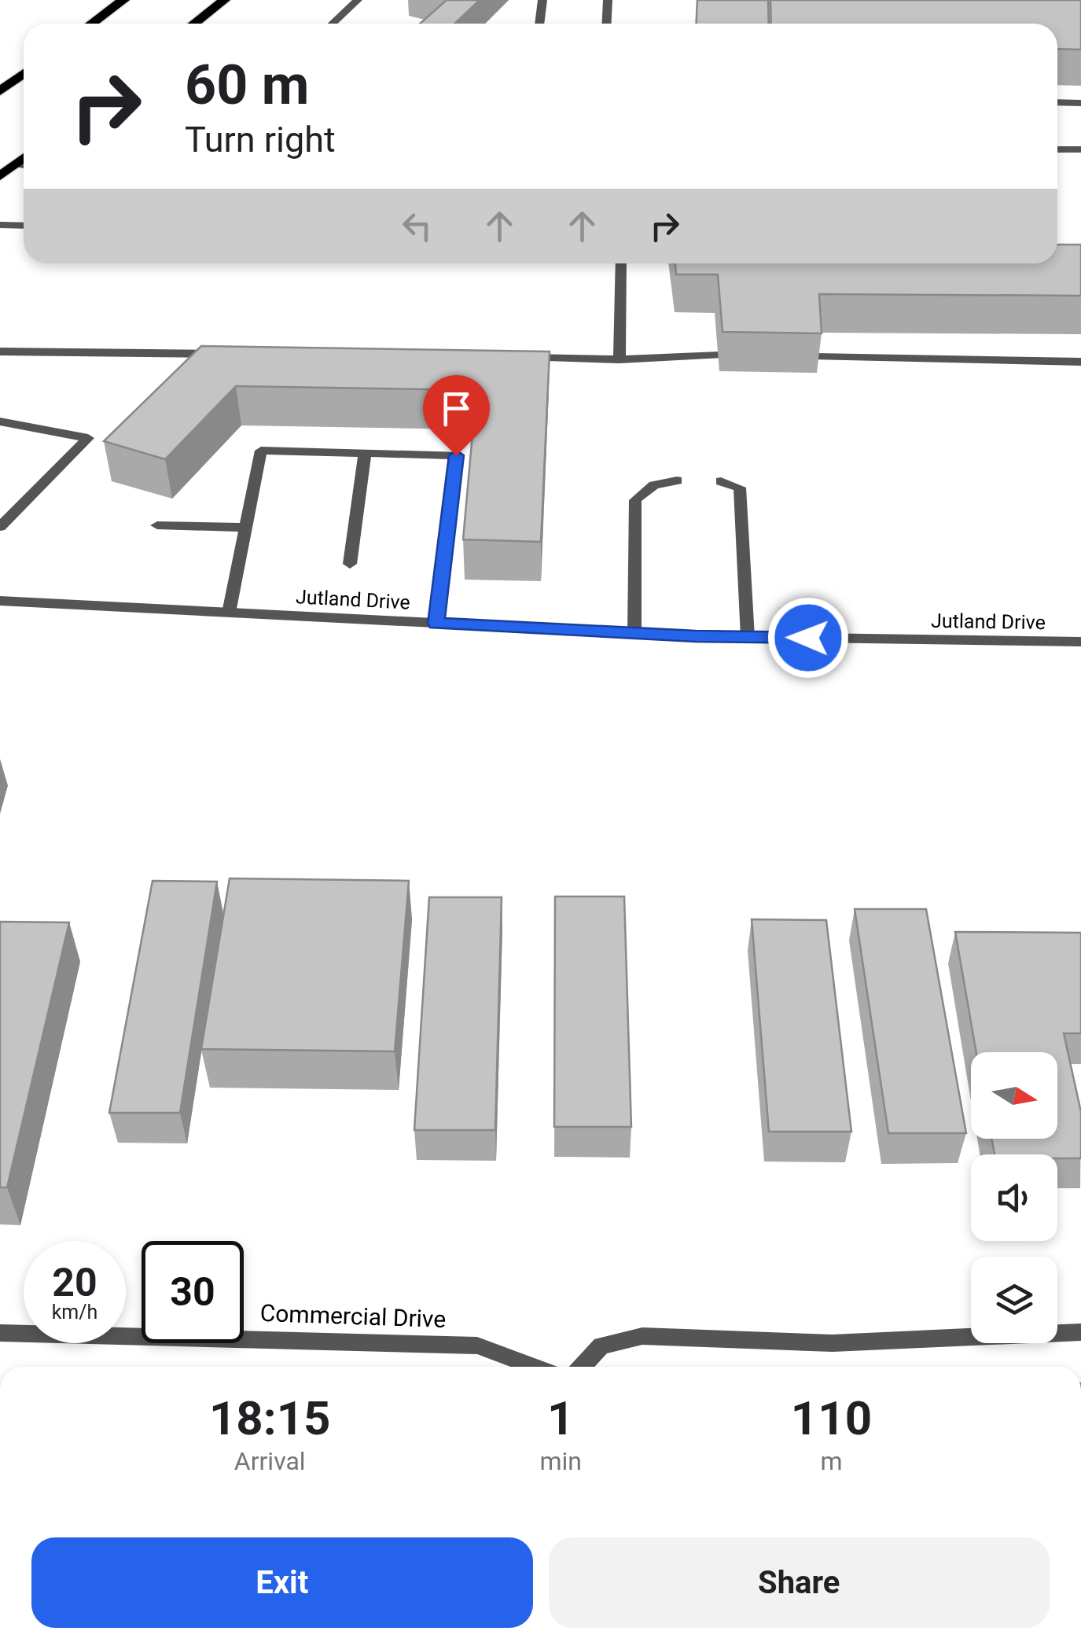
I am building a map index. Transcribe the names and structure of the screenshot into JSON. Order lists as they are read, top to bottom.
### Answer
{
  "streets": {
    "street": ["Jutland Drive", "Commercial Drive"]
  },
  "north": "right",
  "page": {
    "turn": ["60 m", "Turn right"],
    "speed": "20 km/h",
    "limit": "30",
    "eta": [
      "18:15",
      "Arrival",
      "1",
      "min",
      "110",
      "m"
    ],
    "buttons": ["Exit", "Share"]
  }
}
